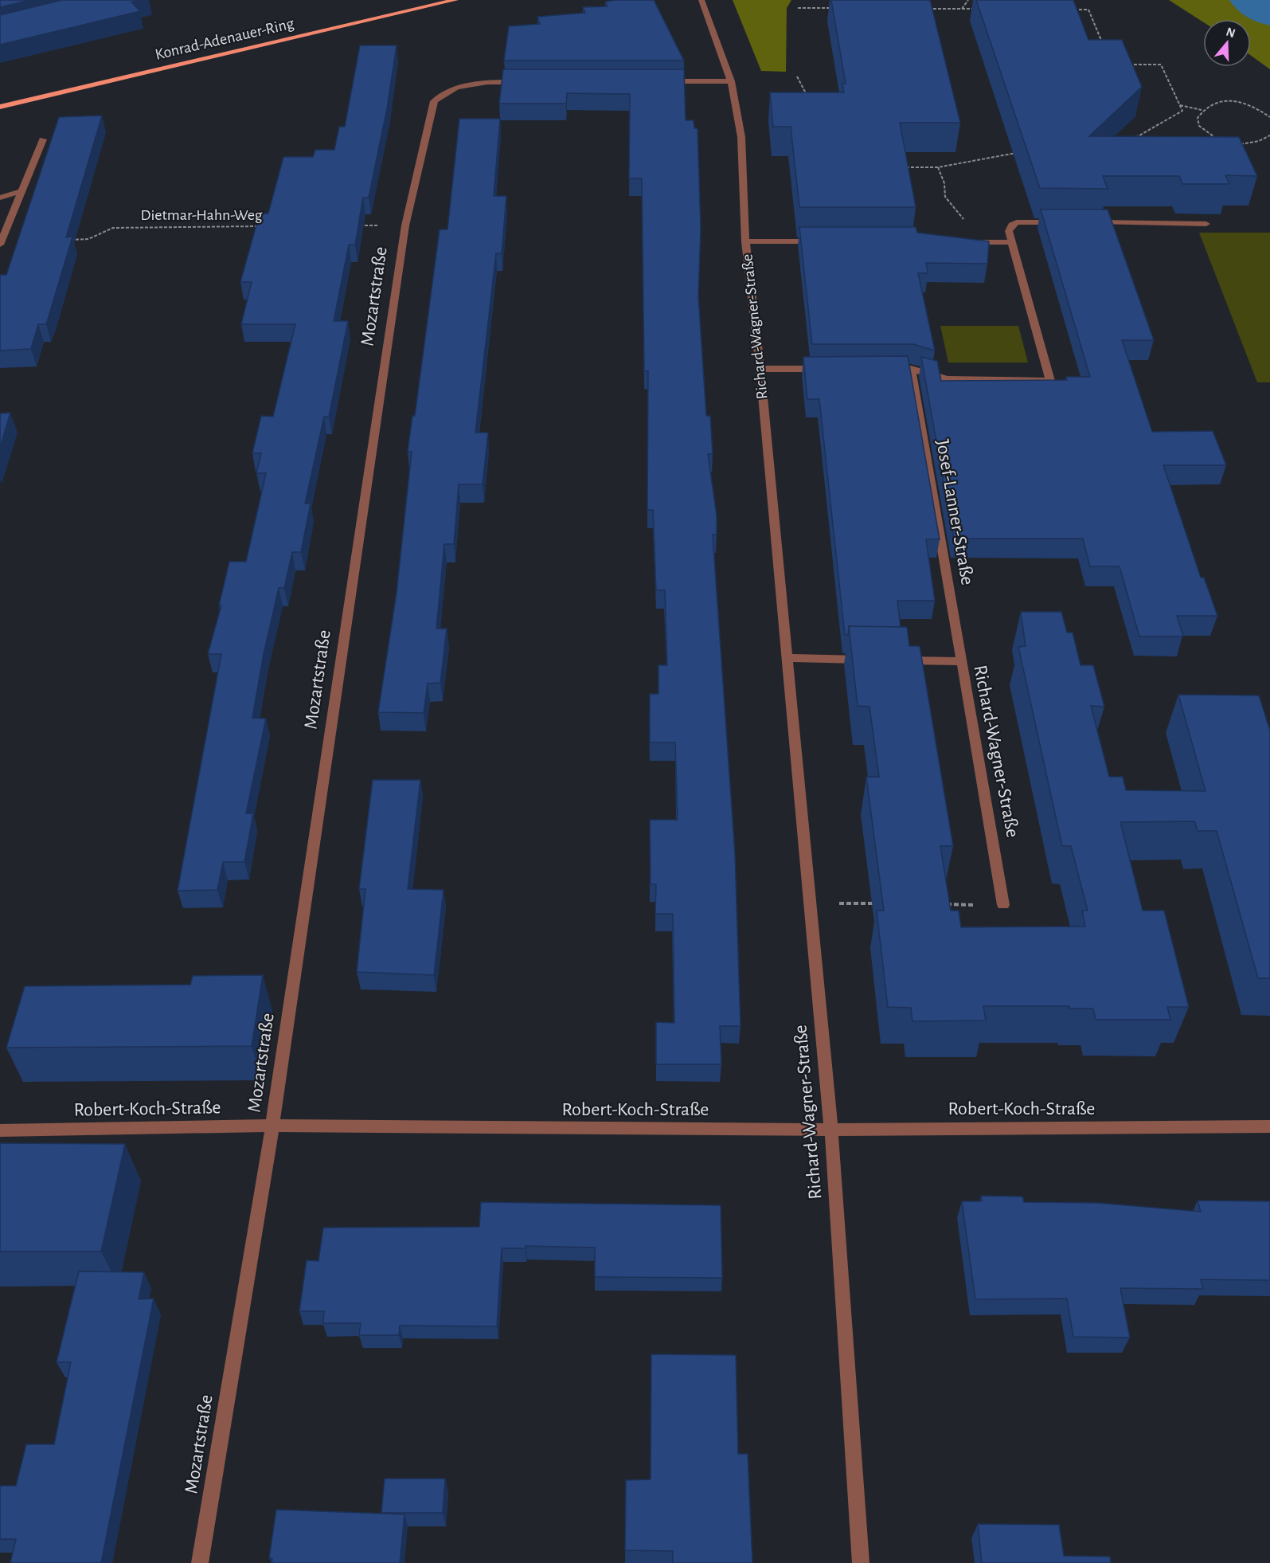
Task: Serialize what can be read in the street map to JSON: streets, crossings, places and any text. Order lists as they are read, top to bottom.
{
  "streets": {
    "main road": ["Konrad-Adenauer-Ring"],
    "street": [
      "Mozartstraße",
      "Richard-Wagner-Straße",
      "Josef-Lanner-Straße",
      "Robert-Koch-Straße"
    ],
    "path": ["Dietmar-Hahn-Weg"]
  },
  "crossings": [
    ["Mozartstraße", "Robert-Koch-Straße"],
    ["Richard-Wagner-Straße", "Josef-Lanner-Straße"],
    ["Richard-Wagner-Straße", "Robert-Koch-Straße"]
  ],
  "north": "top"
}
